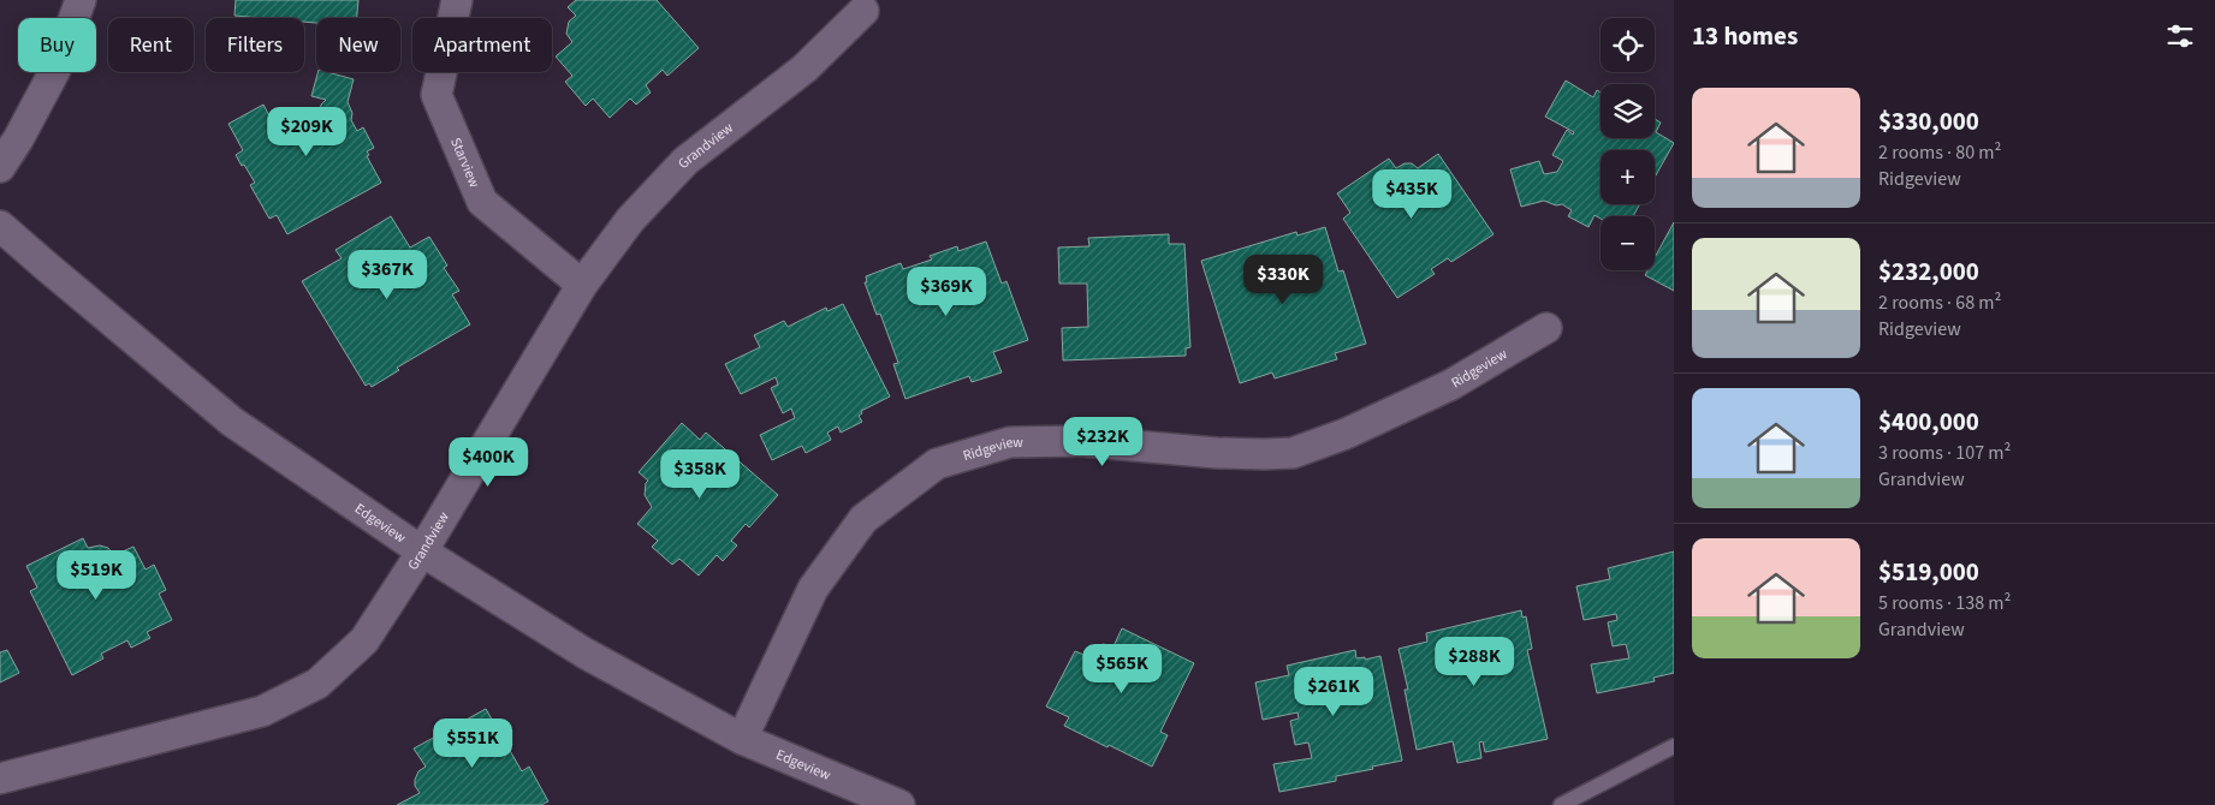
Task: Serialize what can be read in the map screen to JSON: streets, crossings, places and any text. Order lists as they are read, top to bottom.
{
  "streets": {
    "street": [
      "Grandview",
      "Starview",
      "Ridgeview",
      "Edgeview"
    ]
  },
  "crossings": [
    ["Grandview", "Starview"],
    ["Grandview", "Edgeview"],
    ["Ridgeview", "Edgeview"]
  ],
  "page": {
    "heading": "13 homes",
    "map_buttons": ["+", "−"],
    "chip": [
      "Buy",
      "Rent",
      "Filters",
      "New",
      "Apartment"
    ],
    "list": [
      {
        "name": "$330,000",
        "note": "2 rooms · 80 m² · Ridgeview"
      },
      {
        "name": "$232,000",
        "note": "2 rooms · 68 m² · Ridgeview"
      },
      {
        "name": "$400,000",
        "note": "3 rooms · 107 m² · Grandview"
      },
      {
        "name": "$519,000",
        "note": "5 rooms · 138 m² · Grandview"
      }
    ],
    "price": [
      "$209K",
      "$435K",
      "$367K",
      "$330K",
      "$369K",
      "$232K",
      "$400K",
      "$358K",
      "$519K",
      "$288K",
      "$565K",
      "$261K",
      "$551K"
    ]
  }
}
